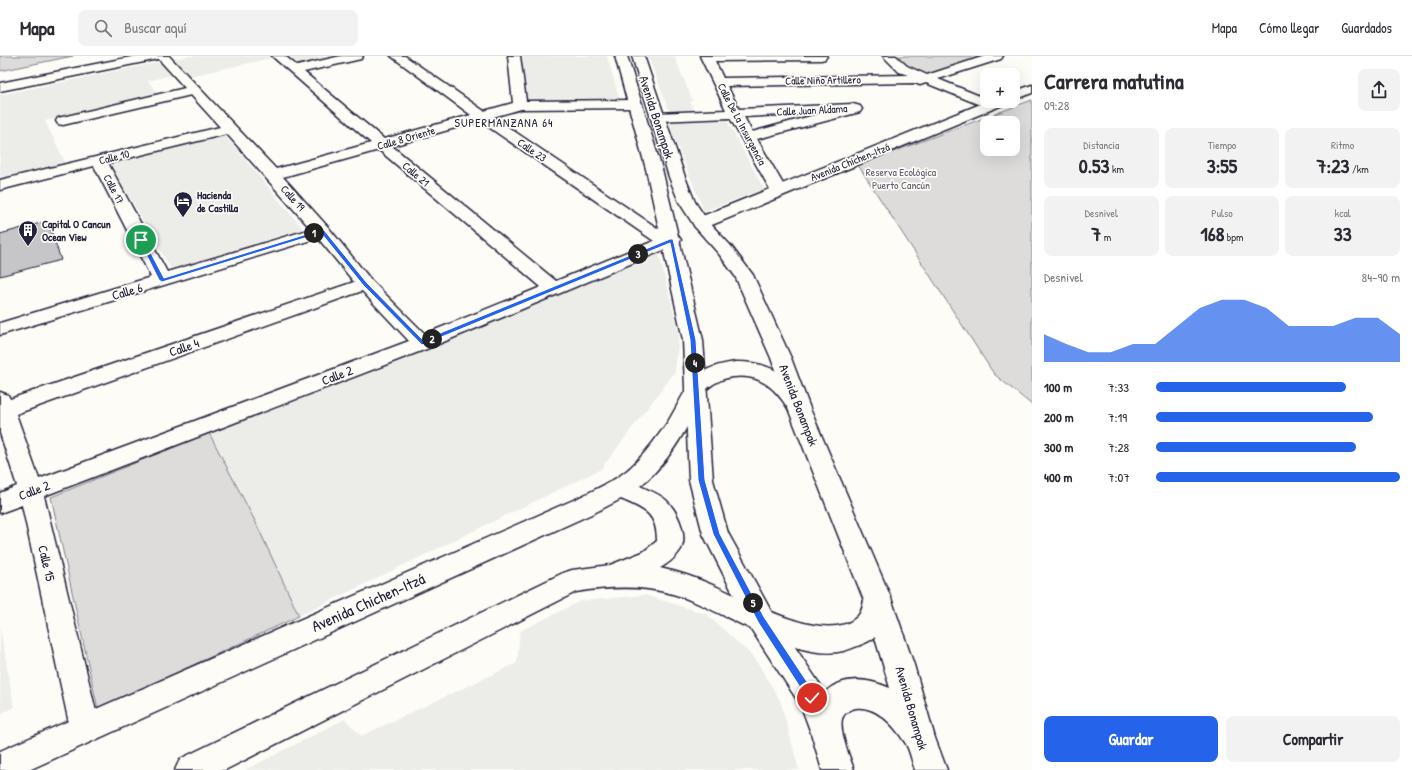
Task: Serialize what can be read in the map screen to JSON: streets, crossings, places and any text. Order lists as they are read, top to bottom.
{
  "streets": {
    "street": [
      "Calle Niño Artillero",
      "Calle Juan Aldama",
      "Avenida Bonampak",
      "Calle De La Insurgencia",
      "Calle 8 Oriente",
      "Calle 23",
      "Calle 10",
      "Avenida Chichen-Itzá",
      "Calle 21",
      "Calle 17",
      "Calle 19",
      "Calle 6",
      "Calle 4",
      "Calle 2",
      "Calle 15"
    ]
  },
  "crossings": [
    ["Calle Niño Artillero", "Calle De La Insurgencia"],
    ["Calle Juan Aldama", "Avenida Bonampak"],
    ["Calle Juan Aldama", "Calle De La Insurgencia"],
    ["Avenida Bonampak", "Calle 8 Oriente"],
    ["Avenida Bonampak", "Calle 23"],
    ["Avenida Bonampak", "Avenida Chichen-Itzá"],
    ["Avenida Bonampak", "Calle 2"],
    ["Calle De La Insurgencia", "Avenida Chichen-Itzá"],
    ["Calle 8 Oriente", "Calle 23"],
    ["Calle 8 Oriente", "Calle 21"],
    ["Calle 8 Oriente", "Calle 19"],
    ["Calle 23", "Calle 2"],
    ["Calle 10", "Calle 17"],
    ["Calle 10", "Calle 19"],
    ["Avenida Chichen-Itzá", "Calle 15"],
    ["Calle 21", "Calle 2"],
    ["Calle 17", "Calle 6"],
    ["Calle 19", "Calle 6"],
    ["Calle 19", "Calle 4"],
    ["Calle 19", "Calle 2"],
    ["Calle 4", "Calle 15"],
    ["Calle 2", "Calle 15"]
  ],
  "districts": ["SUPERMANZANA 64"],
  "parks": ["Reserva Ecológica Puerto Cancún"],
  "places": {
    "hotel": ["Hacienda de Castilla"],
    "building": ["Capital O Cancun Ocean View"]
  },
  "page": {
    "header": "Mapa",
    "search": "Buscar aquí",
    "nav": ["Mapa", "Cómo llegar", "Guardados"],
    "heading": ["Carrera matutina", "09:28"],
    "map_buttons": ["+", "−"],
    "stats": [
      ["Distancia", "0.53 km"],
      ["Tiempo", "3:55"],
      ["Ritmo", "7:23 /km"],
      ["Desnivel", "7 m"],
      ["Pulso", "168 bpm"],
      ["kcal", "33"]
    ],
    "pins": [
      "1",
      "3",
      "2",
      "4",
      "5"
    ],
    "chart": ["Desnivel", "84–90 m"],
    "list": [
      {
        "name": "100 m",
        "note": "7:33"
      },
      {
        "name": "200 m",
        "note": "7:19"
      },
      {
        "name": "300 m",
        "note": "7:28"
      },
      {
        "name": "400 m",
        "note": "7:07"
      }
    ],
    "buttons": ["Guardar", "Compartir"]
  }
}
